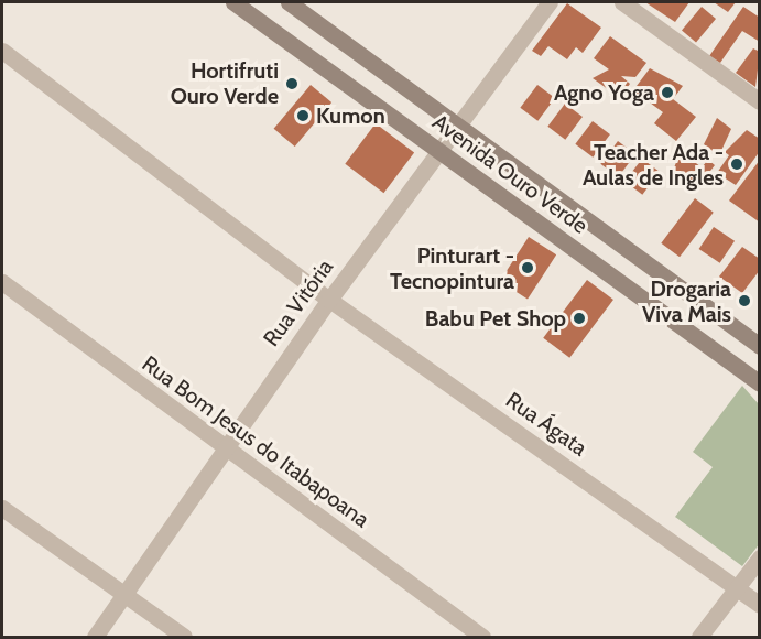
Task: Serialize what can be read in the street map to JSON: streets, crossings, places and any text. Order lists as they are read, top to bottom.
{
  "streets": {
    "street": [
      "Avenida Ouro Verde",
      "Rua Vitória",
      "Rua Ágata",
      "Rua Bom Jesus do Itabapoana"
    ]
  },
  "crossings": [
    ["Avenida Ouro Verde", "Rua Vitória"],
    ["Rua Vitória", "Rua Ágata"],
    ["Rua Vitória", "Rua Bom Jesus do Itabapoana"]
  ],
  "places": [
    "Hortifruti Ouro Verde",
    "Agno Yoga",
    "Kumon",
    "Teacher Ada - Aulas de Ingles",
    "Pinturart - Tecnopintura",
    "Drogaria Viva Mais",
    "Babu Pet Shop"
  ]
}
